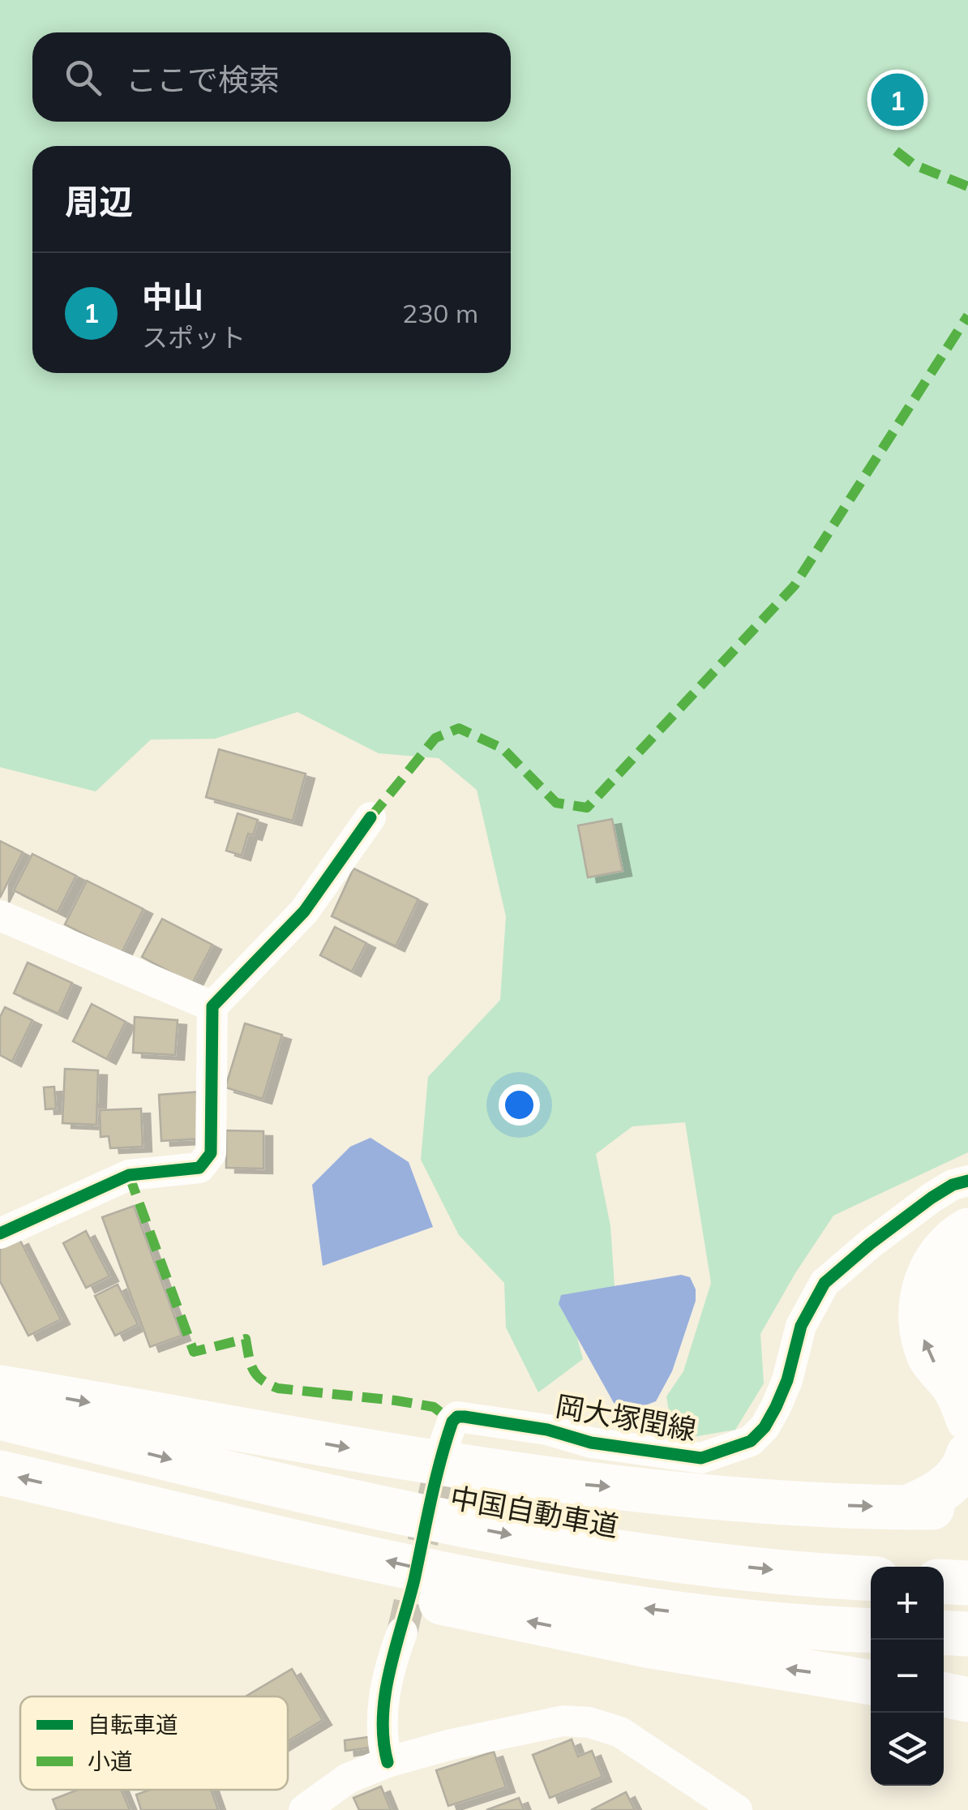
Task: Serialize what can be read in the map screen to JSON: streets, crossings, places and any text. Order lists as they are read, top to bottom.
{
  "streets": {
    "highway": ["中国自動車道"],
    "street": ["岡大塚閏線"]
  },
  "legend": ["自転車道", "小道"],
  "page": {
    "search": "ここで検索",
    "pins": "1",
    "heading": "周辺",
    "list": [
      {
        "mark": "1",
        "name": "中山",
        "note": "スポット",
        "value": "230 m"
      }
    ],
    "map_buttons": ["+", "−"]
  }
}
